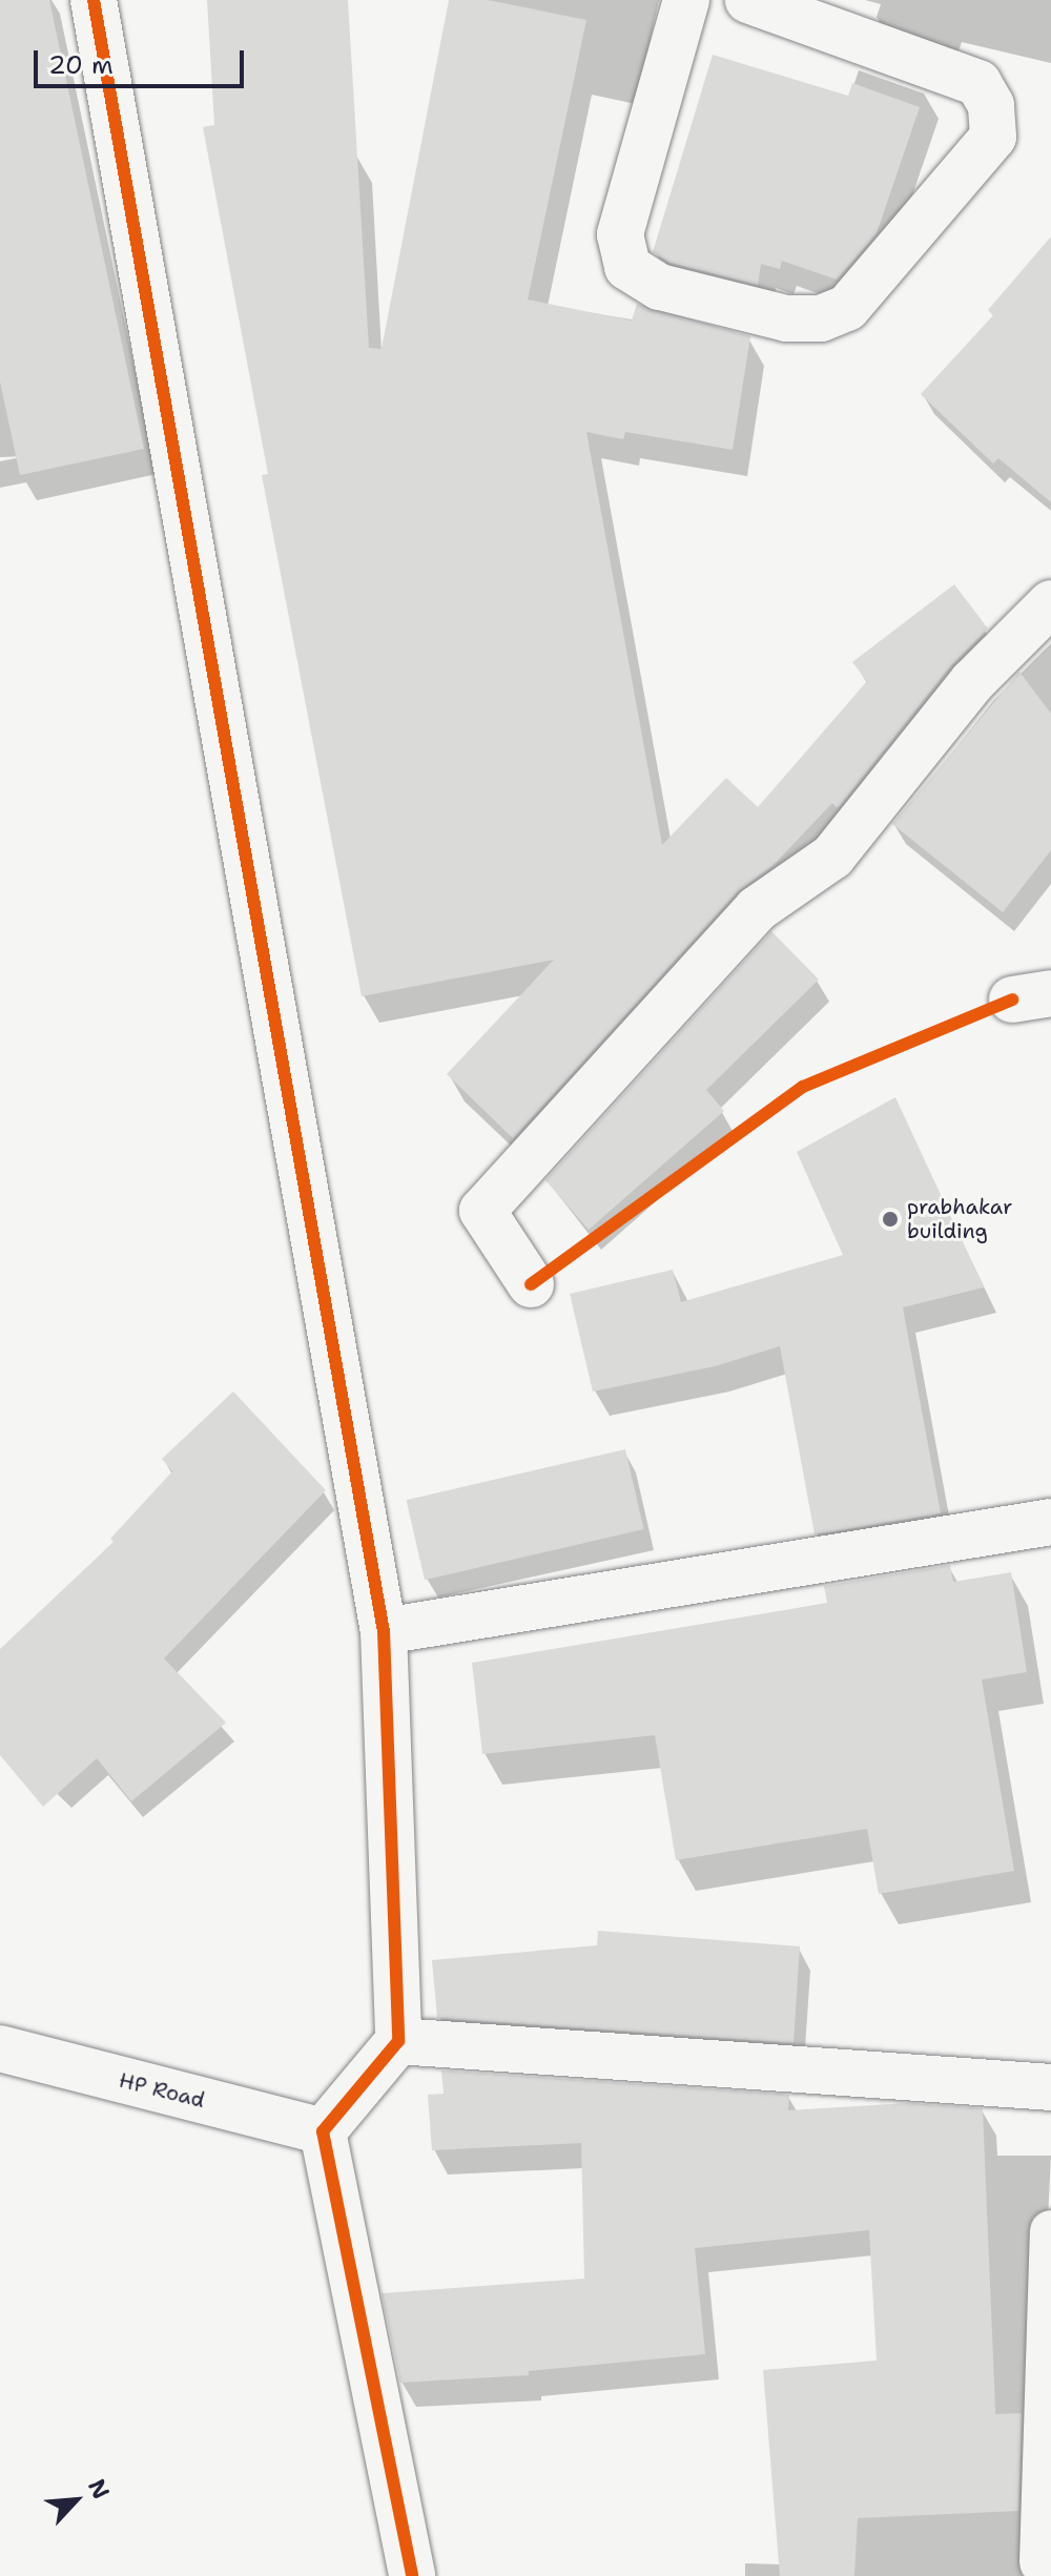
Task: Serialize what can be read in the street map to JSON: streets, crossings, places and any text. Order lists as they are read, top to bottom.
{
  "streets": {
    "street": ["HP Road"]
  },
  "places": ["prabhakar building"],
  "scale_bar": "20 m",
  "north": "top right"
}
